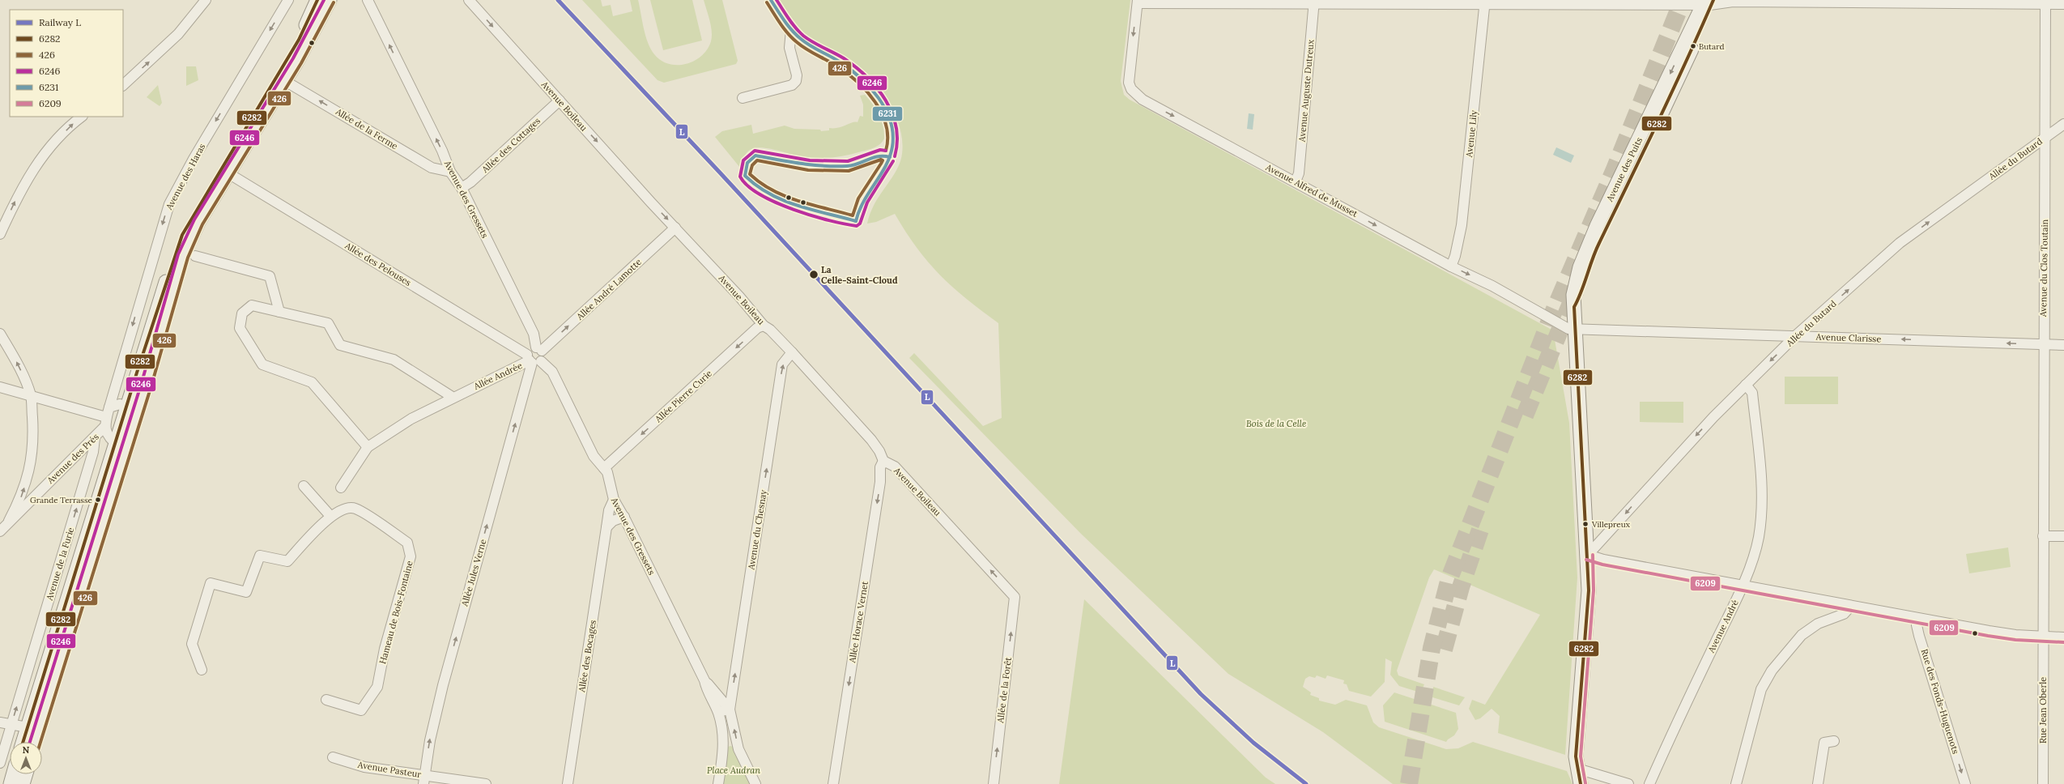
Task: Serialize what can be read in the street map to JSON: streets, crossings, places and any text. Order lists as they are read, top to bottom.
{
  "streets": {
    "main road": ["Avenue des Puits"],
    "street": [
      "Avenue Auguste Dutreux",
      "Avenue Boileau",
      "Allée de la Ferme",
      "Avenue Lily",
      "Allée des Cottages",
      "Allée du Butard",
      "Avenue des Haras",
      "Avenue Alfred de Musset",
      "Avenue des Gressets",
      "Allée des Pelouses",
      "Avenue du Clos Toutain",
      "Allée André Lamotte",
      "Avenue Clarisse",
      "Allée Andrée",
      "Allée Pierre Curie",
      "Avenue des Prés",
      "Avenue du Chesnay",
      "Avenue de la Furie",
      "Allée Jules Verne",
      "Hameau de Bois-Fontaine",
      "Allée Horace Vernet",
      "Avenue André",
      "Allée des Bocages",
      "Allée de la Forêt",
      "Rue des Fonds-Huguenots",
      "Rue Jean Oberle",
      "Avenue Pasteur"
    ]
  },
  "crossings": [
    ["Avenue Auguste Dutreux", "Avenue Alfred de Musset"],
    ["Avenue Boileau", "Allée des Cottages"],
    ["Avenue Boileau", "Allée André Lamotte"],
    ["Avenue Boileau", "Allée Pierre Curie"],
    ["Avenue Boileau", "Avenue du Chesnay"],
    ["Avenue Boileau", "Allée Horace Vernet"],
    ["Avenue Boileau", "Allée de la Forêt"],
    ["Allée de la Ferme", "Avenue des Gressets"],
    ["Avenue Lily", "Avenue Alfred de Musset"],
    ["Allée des Cottages", "Avenue des Gressets"],
    ["Allée du Butard", "Avenue des Puits"],
    ["Allée du Butard", "Avenue du Clos Toutain"],
    ["Allée du Butard", "Avenue Clarisse"],
    ["Allée du Butard", "Avenue André"],
    ["Avenue des Puits", "Avenue Alfred de Musset"],
    ["Avenue des Puits", "Avenue Clarisse"],
    ["Avenue des Haras", "Avenue des Prés"],
    ["Avenue Alfred de Musset", "Avenue Clarisse"],
    ["Avenue des Gressets", "Allée des Pelouses"],
    ["Avenue des Gressets", "Allée André Lamotte"],
    ["Avenue des Gressets", "Allée Andrée"],
    ["Avenue des Gressets", "Allée Pierre Curie"],
    ["Avenue des Gressets", "Avenue du Chesnay"],
    ["Avenue des Gressets", "Allée Jules Verne"],
    ["Avenue des Gressets", "Allée des Bocages"],
    ["Allée des Pelouses", "Allée André Lamotte"],
    ["Allée des Pelouses", "Allée Andrée"],
    ["Allée des Pelouses", "Allée Jules Verne"],
    ["Avenue du Clos Toutain", "Avenue Clarisse"],
    ["Avenue du Clos Toutain", "Rue Jean Oberle"],
    ["Allée André Lamotte", "Allée Andrée"],
    ["Allée André Lamotte", "Allée Jules Verne"],
    ["Allée Andrée", "Allée Jules Verne"],
    ["Avenue des Prés", "Avenue de la Furie"],
    ["Allée Jules Verne", "Avenue Pasteur"]
  ],
  "one_way": [
    "Allée de la Ferme",
    "Avenue des Haras",
    "Avenue Alfred de Musset",
    "Allée André Lamotte",
    "Avenue Clarisse",
    "Allée Pierre Curie",
    "Avenue du Chesnay",
    "Allée Jules Verne",
    "Allée Horace Vernet",
    "Allée de la Forêt",
    "Rue des Fonds-Huguenots"
  ],
  "parks": ["Bois de la Celle", "Place Audran"],
  "places": [
    "Butard",
    "La Celle-Saint-Cloud",
    "Grande Terrasse",
    "Villepreux"
  ],
  "lines": [
    "rail line L",
    "transit line 6282",
    "transit line 6246",
    "transit line 6231",
    "transit line 426",
    "transit line 6209"
  ],
  "legend": [
    "Railway L",
    "6282",
    "426",
    "6246",
    "6231",
    "6209"
  ],
  "north": "top"
}
